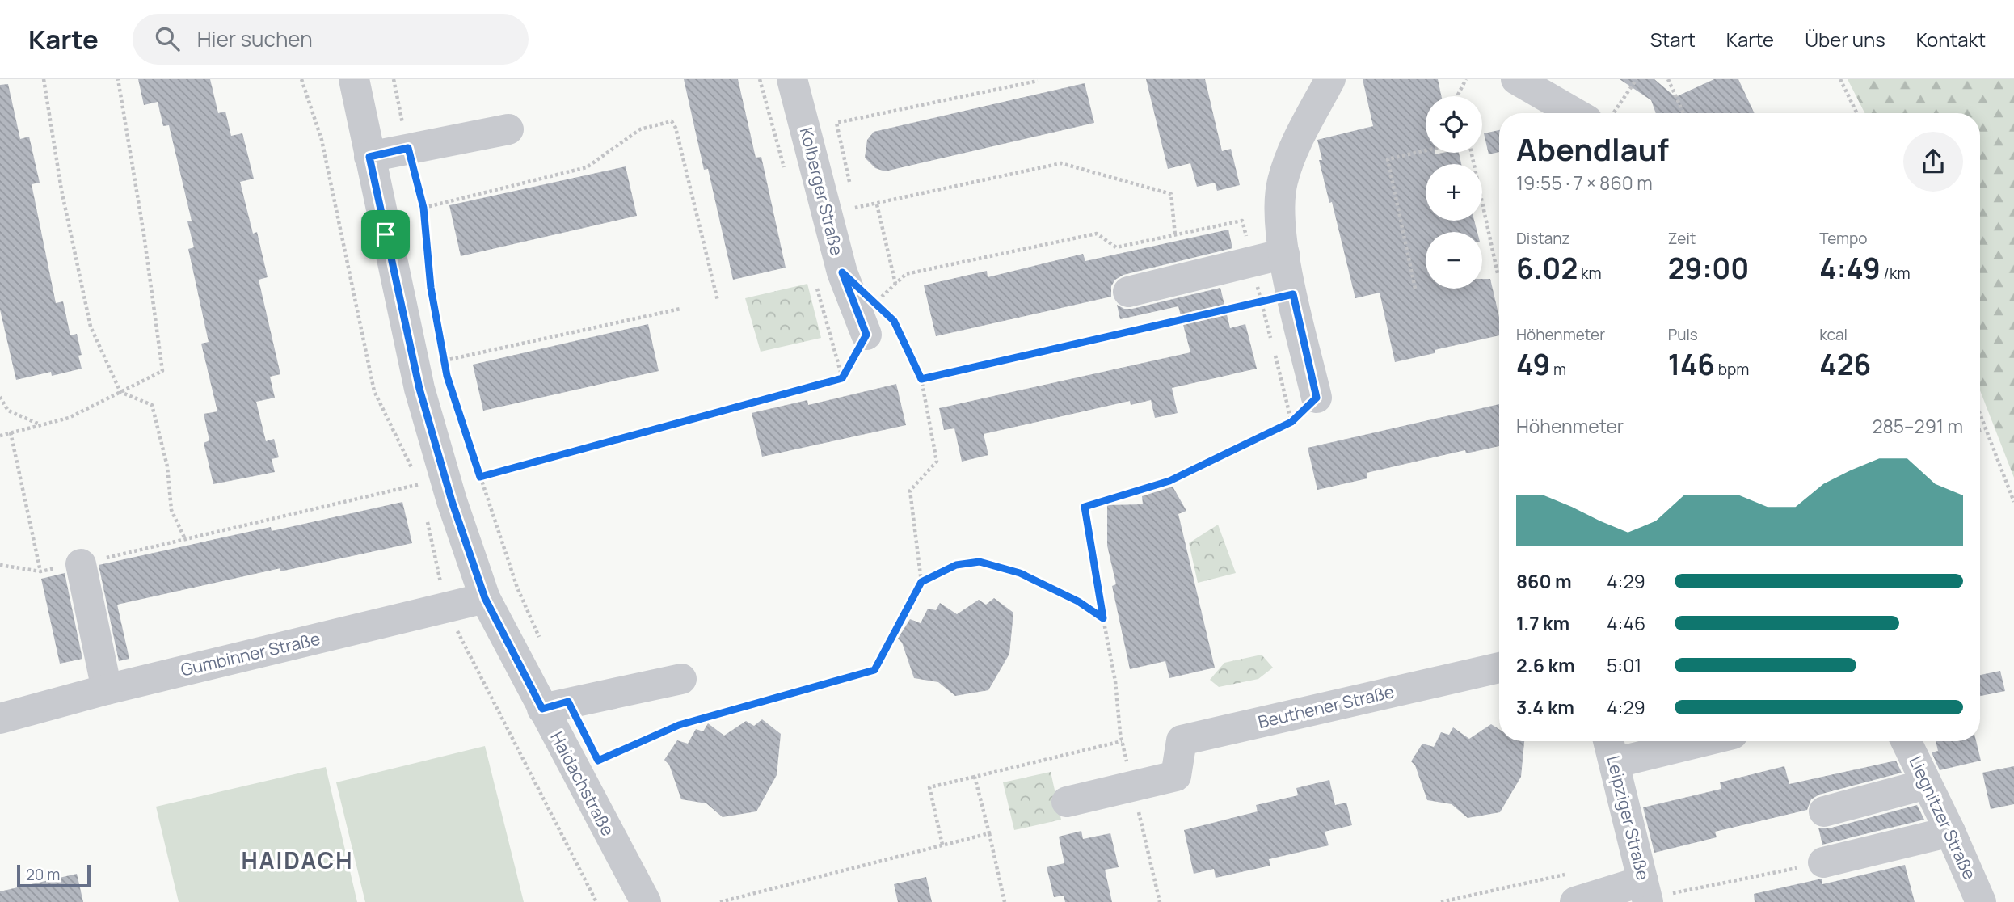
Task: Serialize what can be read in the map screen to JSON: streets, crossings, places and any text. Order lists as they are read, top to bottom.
{
  "streets": {
    "street": [
      "Kolberger Straße",
      "Gumbinner Straße",
      "Beuthener Straße",
      "Haidachstraße",
      "Leipziger Straße",
      "Liegnitzer Straße"
    ]
  },
  "crossings": [
    ["Gumbinner Straße", "Haidachstraße"]
  ],
  "districts": ["HAIDACH"],
  "scale_bar": "20 m",
  "page": {
    "header": "Karte",
    "search": "Hier suchen",
    "nav": [
      "Start",
      "Karte",
      "Über uns",
      "Kontakt"
    ],
    "map_buttons": ["+", "−"],
    "heading": ["Abendlauf", "19:55 · 7 × 860 m"],
    "stats": [
      ["Distanz", "6.02 km"],
      ["Zeit", "29:00"],
      ["Tempo", "4:49 /km"],
      ["Höhenmeter", "49 m"],
      ["Puls", "146 bpm"],
      ["kcal", "426"]
    ],
    "chart": ["Höhenmeter", "285–291 m"],
    "list": [
      {
        "name": "860 m",
        "note": "4:29"
      },
      {
        "name": "1.7 km",
        "note": "4:46"
      },
      {
        "name": "2.6 km",
        "note": "5:01"
      },
      {
        "name": "3.4 km",
        "note": "4:29"
      }
    ],
    "scale": "20 m"
  }
}
